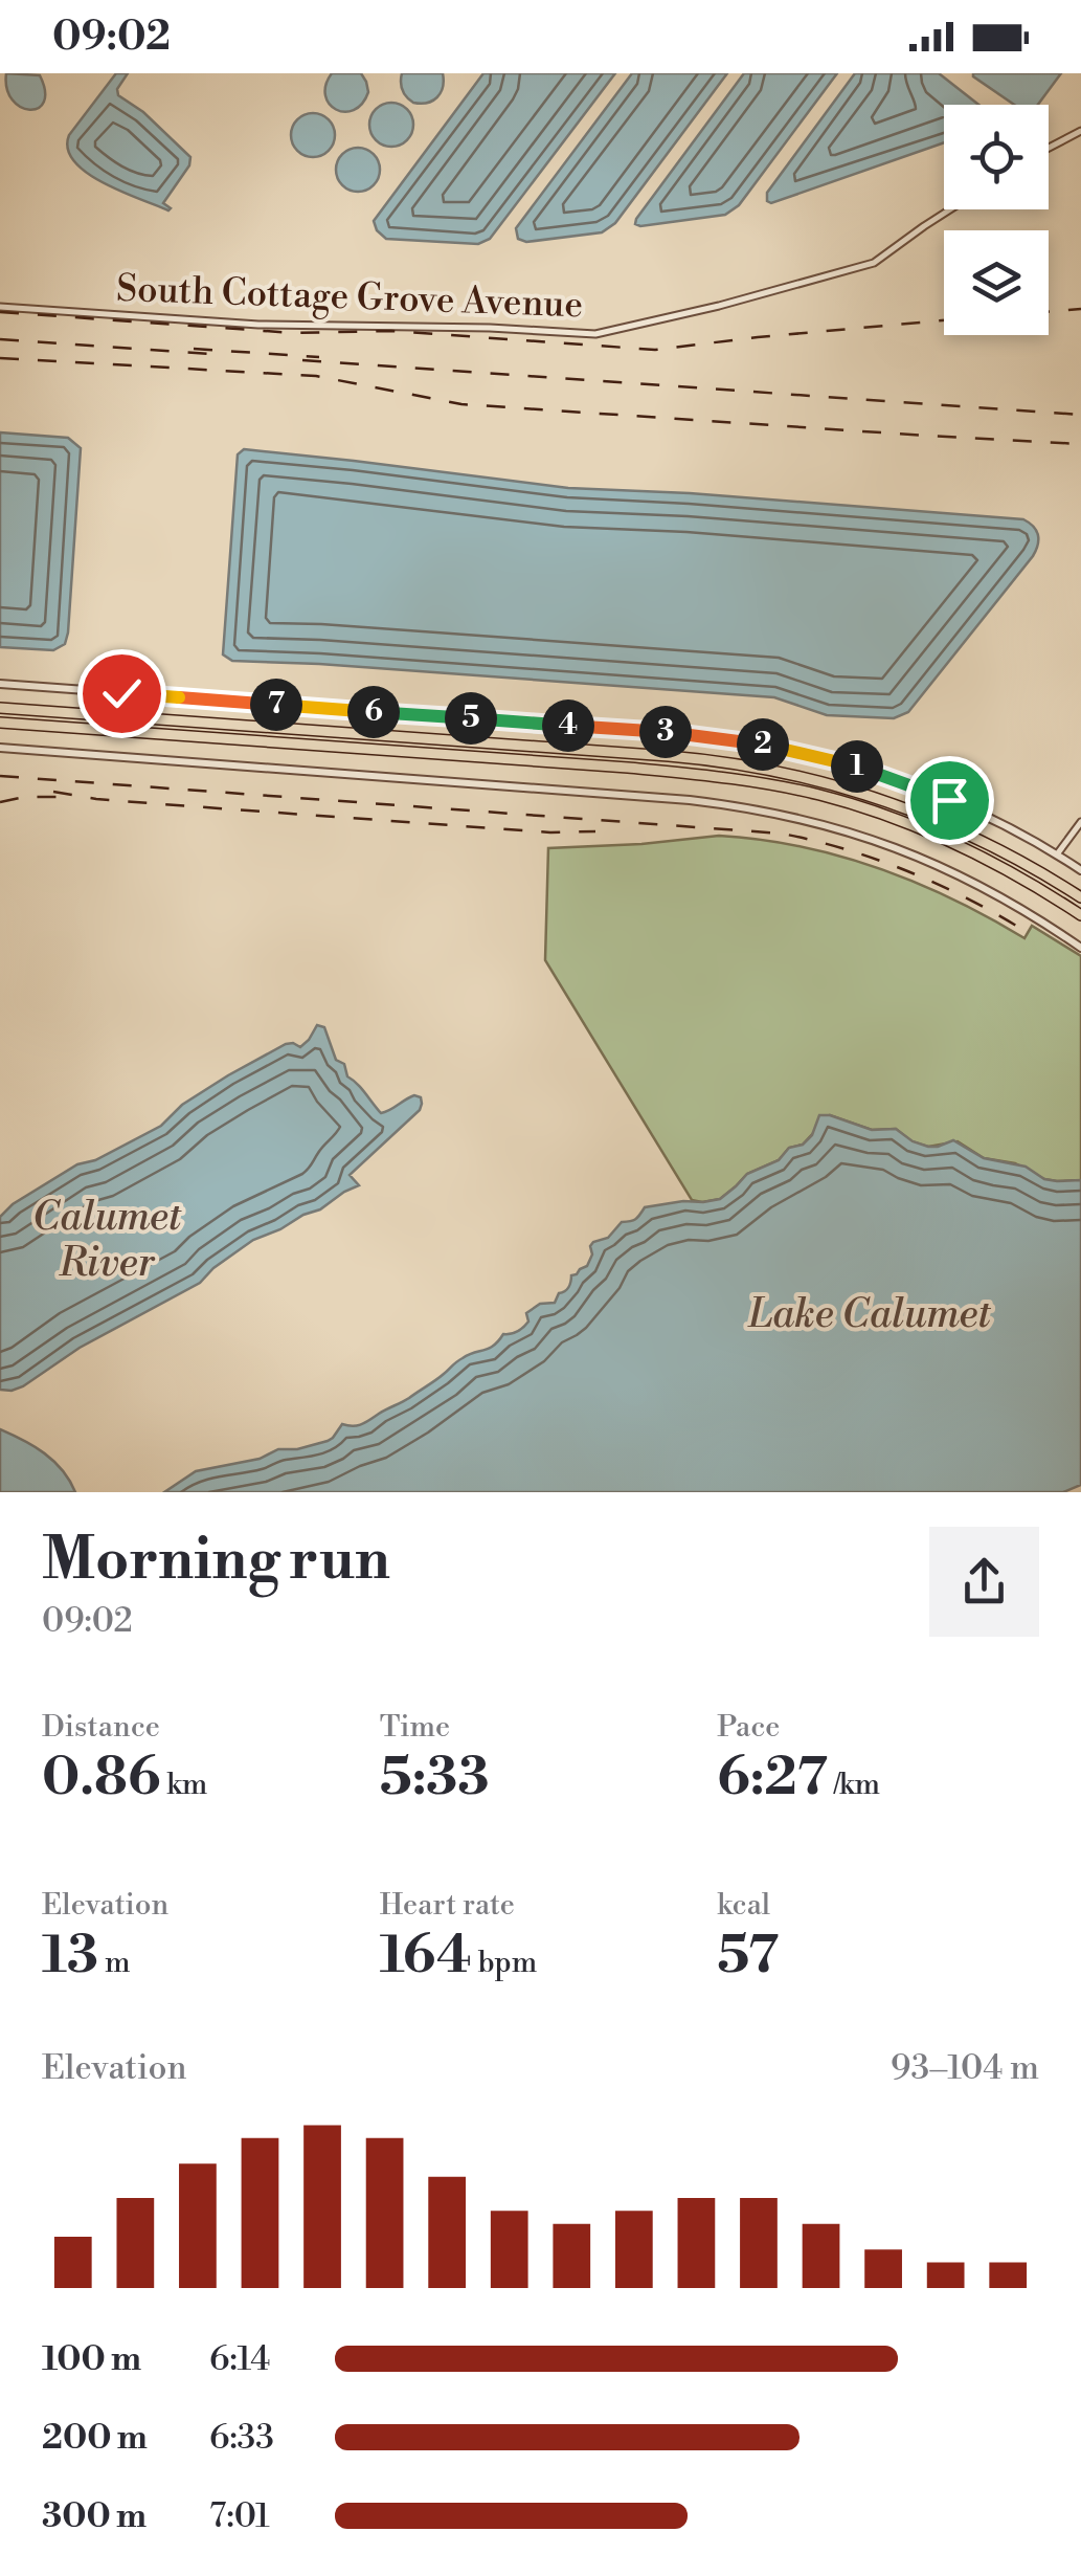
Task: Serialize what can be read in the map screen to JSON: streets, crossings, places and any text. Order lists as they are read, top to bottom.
{
  "streets": {
    "street": ["South Cottage Grove Avenue"]
  },
  "water": ["Calumet River", "Lake Calumet"],
  "page": {
    "status": "09:02",
    "pins": [
      "7",
      "6",
      "5",
      "4",
      "3",
      "2",
      "1"
    ],
    "heading": ["Morning run", "09:02"],
    "stats": [
      ["Distance", "0.86 km"],
      ["Time", "5:33"],
      ["Pace", "6:27 /km"],
      ["Elevation", "13 m"],
      ["Heart rate", "164 bpm"],
      ["kcal", "57"]
    ],
    "chart": ["Elevation", "93–104 m"],
    "list": [
      {
        "name": "100 m",
        "note": "6:14"
      },
      {
        "name": "200 m",
        "note": "6:33"
      },
      {
        "name": "300 m",
        "note": "7:01"
      }
    ]
  }
}
